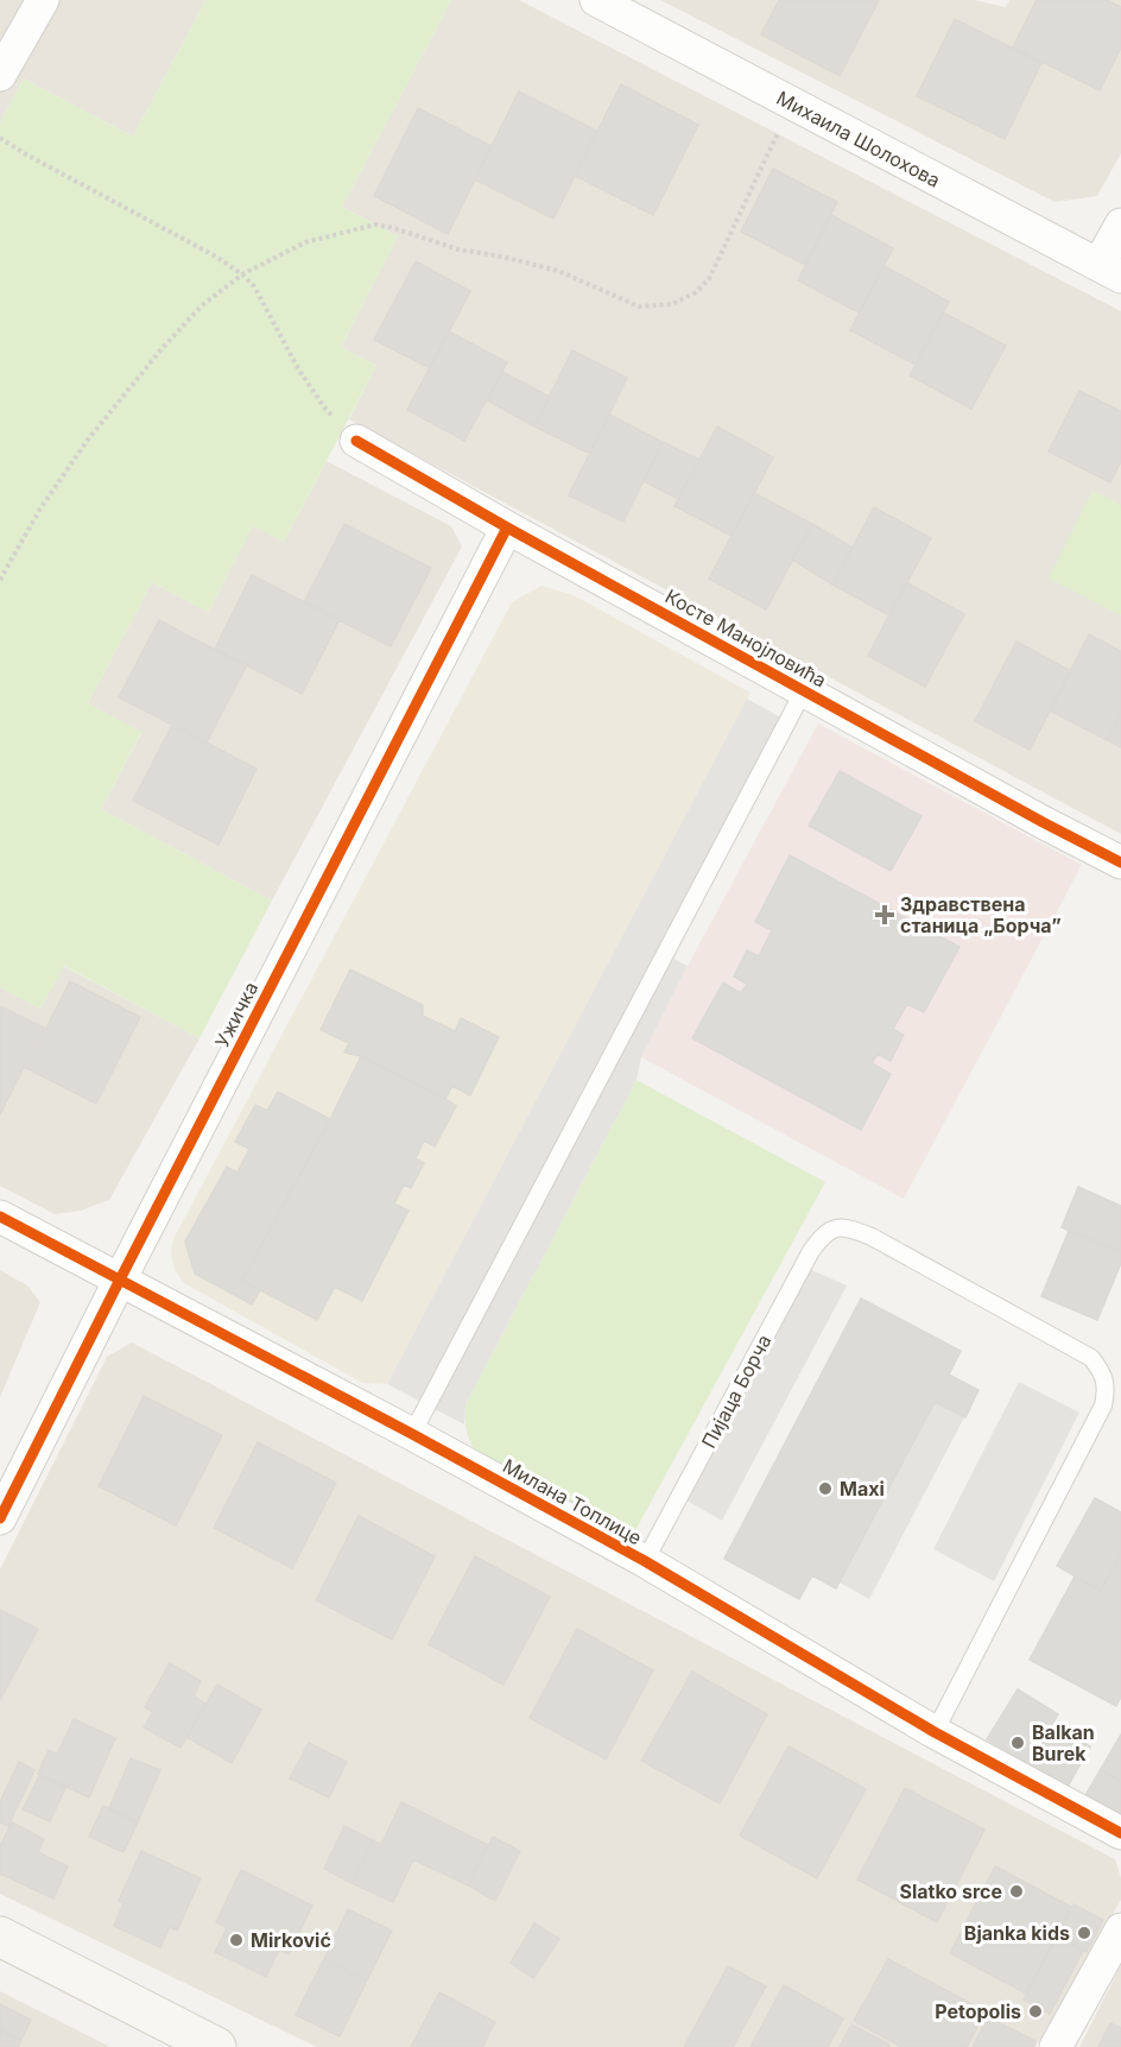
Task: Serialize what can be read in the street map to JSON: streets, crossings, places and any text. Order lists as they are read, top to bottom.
{
  "streets": {
    "street": [
      "Михаила Шолохова",
      "Косте Манојловића",
      "Ужичка",
      "Милана Топлице"
    ],
    "lane": ["Пијаца Борча"]
  },
  "crossings": [
    ["Косте Манојловића", "Ужичка"],
    ["Ужичка", "Милана Топлице"],
    ["Пијаца Борча", "Милана Топлице"]
  ],
  "places": {
    "health": ["Здравствена станица „Борча”"],
    "other": [
      "Maxi",
      "Balkan Burek",
      "Slatko srce",
      "Bjanka kids",
      "Mirković",
      "Petopolis"
    ]
  }
}
